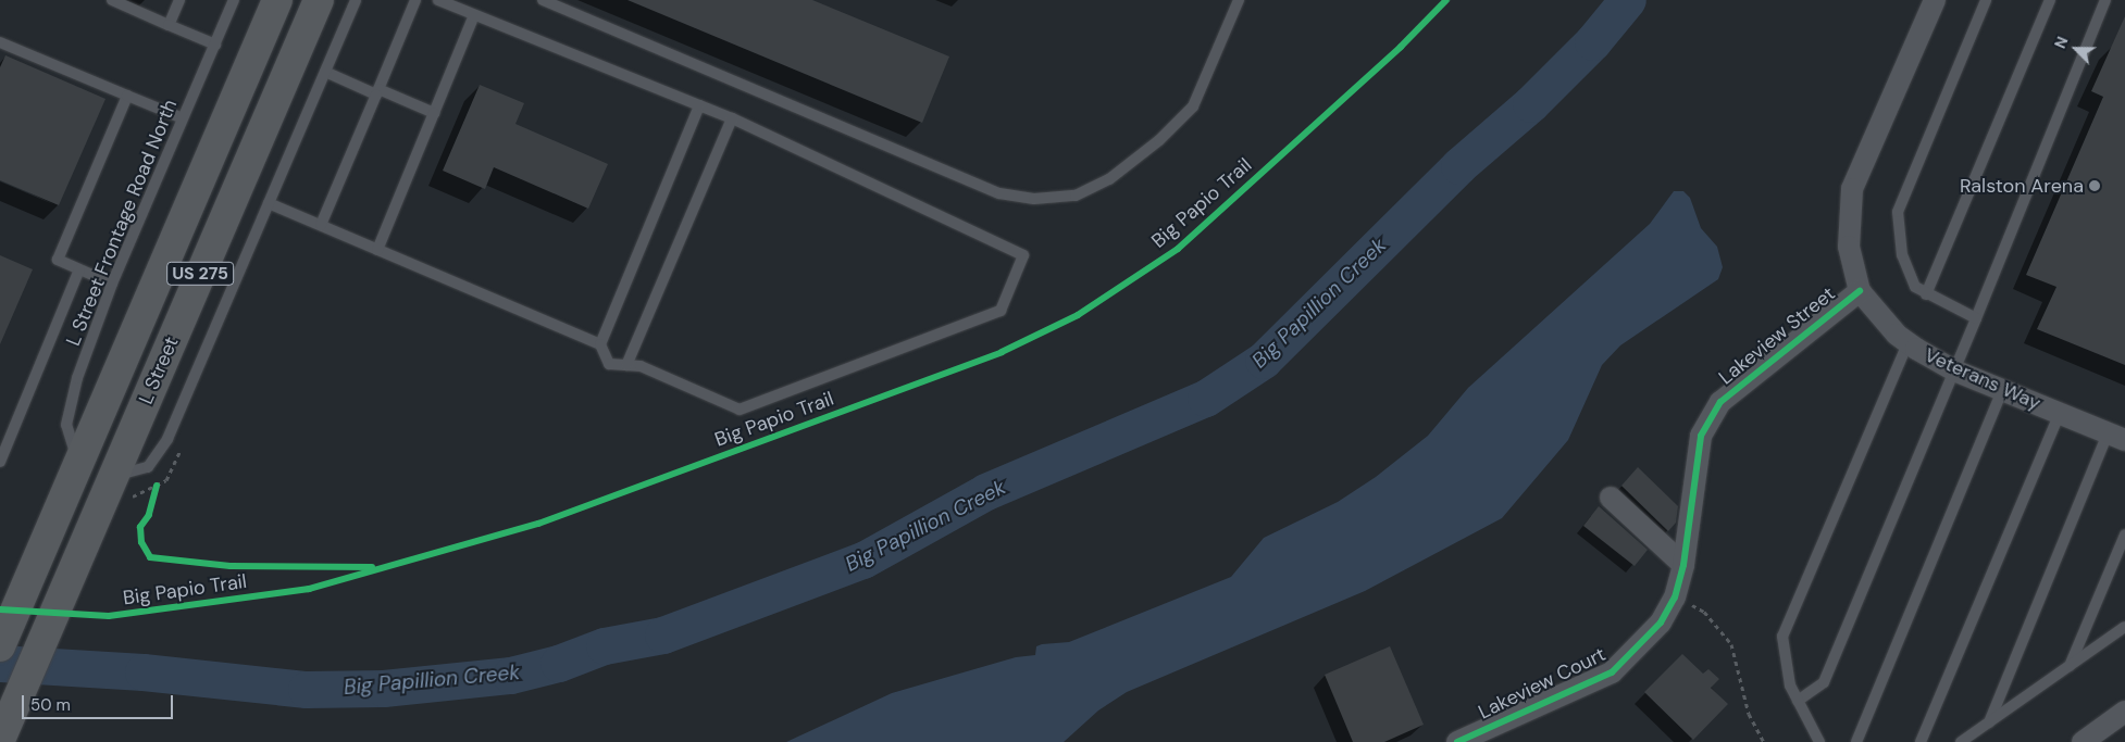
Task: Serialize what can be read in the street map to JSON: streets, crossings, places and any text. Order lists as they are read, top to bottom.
{
  "streets": {
    "main road": ["US 275", "L Street"],
    "street": ["Lakeview Street", "Veterans Way", "Lakeview Court"],
    "lane": ["L Street Frontage Road North"],
    "cycle path": ["Big Papio Trail"]
  },
  "crossings": [
    ["L Street Frontage Road North", "L Street"],
    ["Lakeview Street", "Veterans Way"],
    ["Lakeview Street", "Lakeview Court"]
  ],
  "water": ["Big Papillion Creek"],
  "places": ["Ralston Arena"],
  "scale_bar": "50 m",
  "north": "top left"
}
